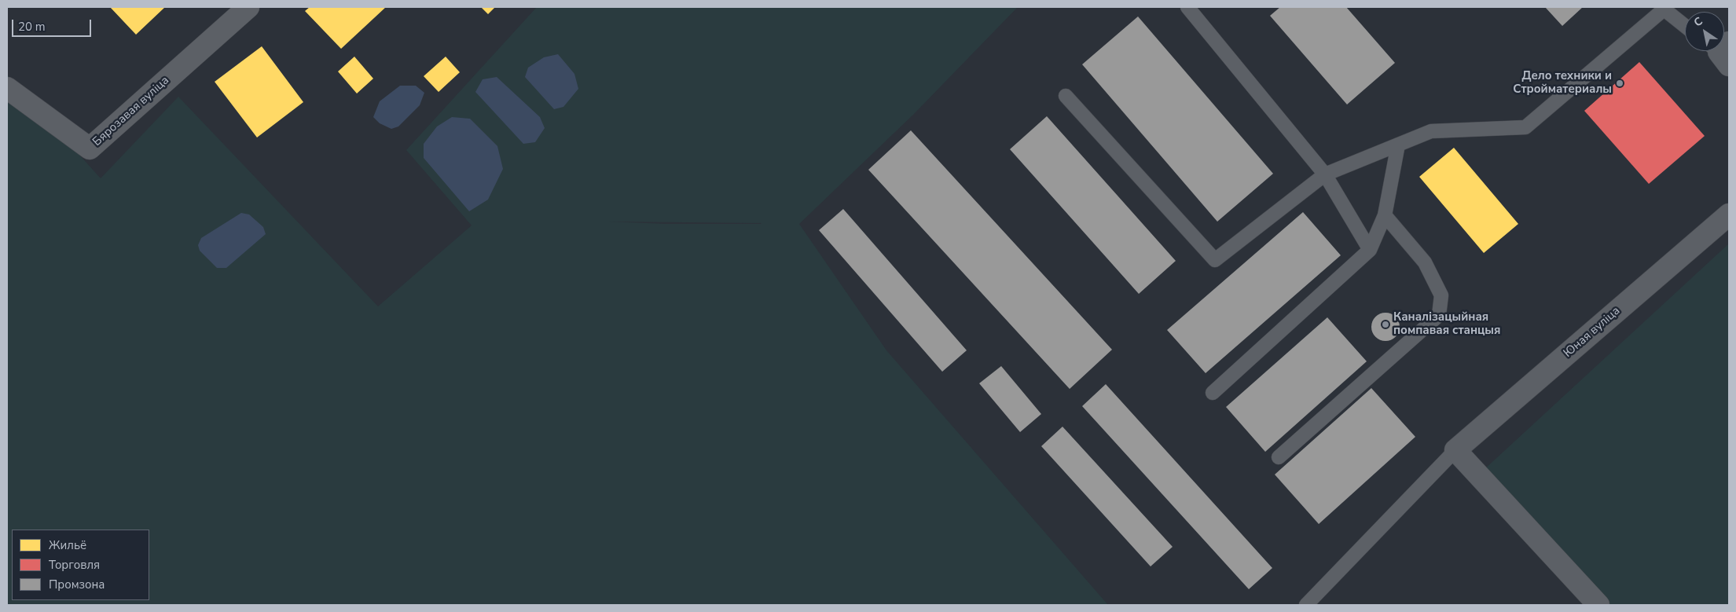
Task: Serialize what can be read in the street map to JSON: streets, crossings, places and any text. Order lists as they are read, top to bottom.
{
  "streets": {
    "street": ["Бярозавая вуліца", "Юная вуліца"]
  },
  "places": ["Дело техники и Стройматериалы", "Каналізацыйная помпавая станцыя"],
  "legend": ["Жильё", "Торговля", "Промзона"],
  "scale_bar": "20 m",
  "north": "top left"
}
